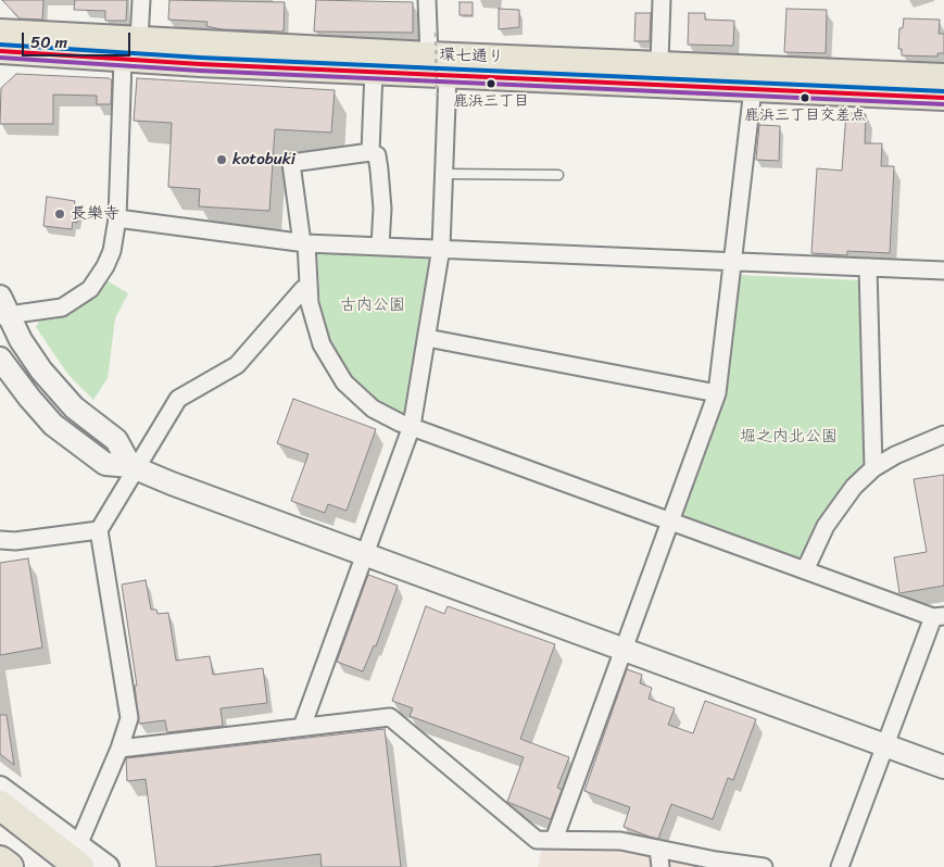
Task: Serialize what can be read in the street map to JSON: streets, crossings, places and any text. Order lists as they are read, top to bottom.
{
  "streets": {
    "main road": ["環七通り"]
  },
  "parks": ["古内公園", "堀之内北公園"],
  "places": [
    "鹿浜三丁目",
    "鹿浜三丁目交差点",
    "kotobuki",
    "長樂寺"
  ],
  "scale_bar": "50 m"
}
